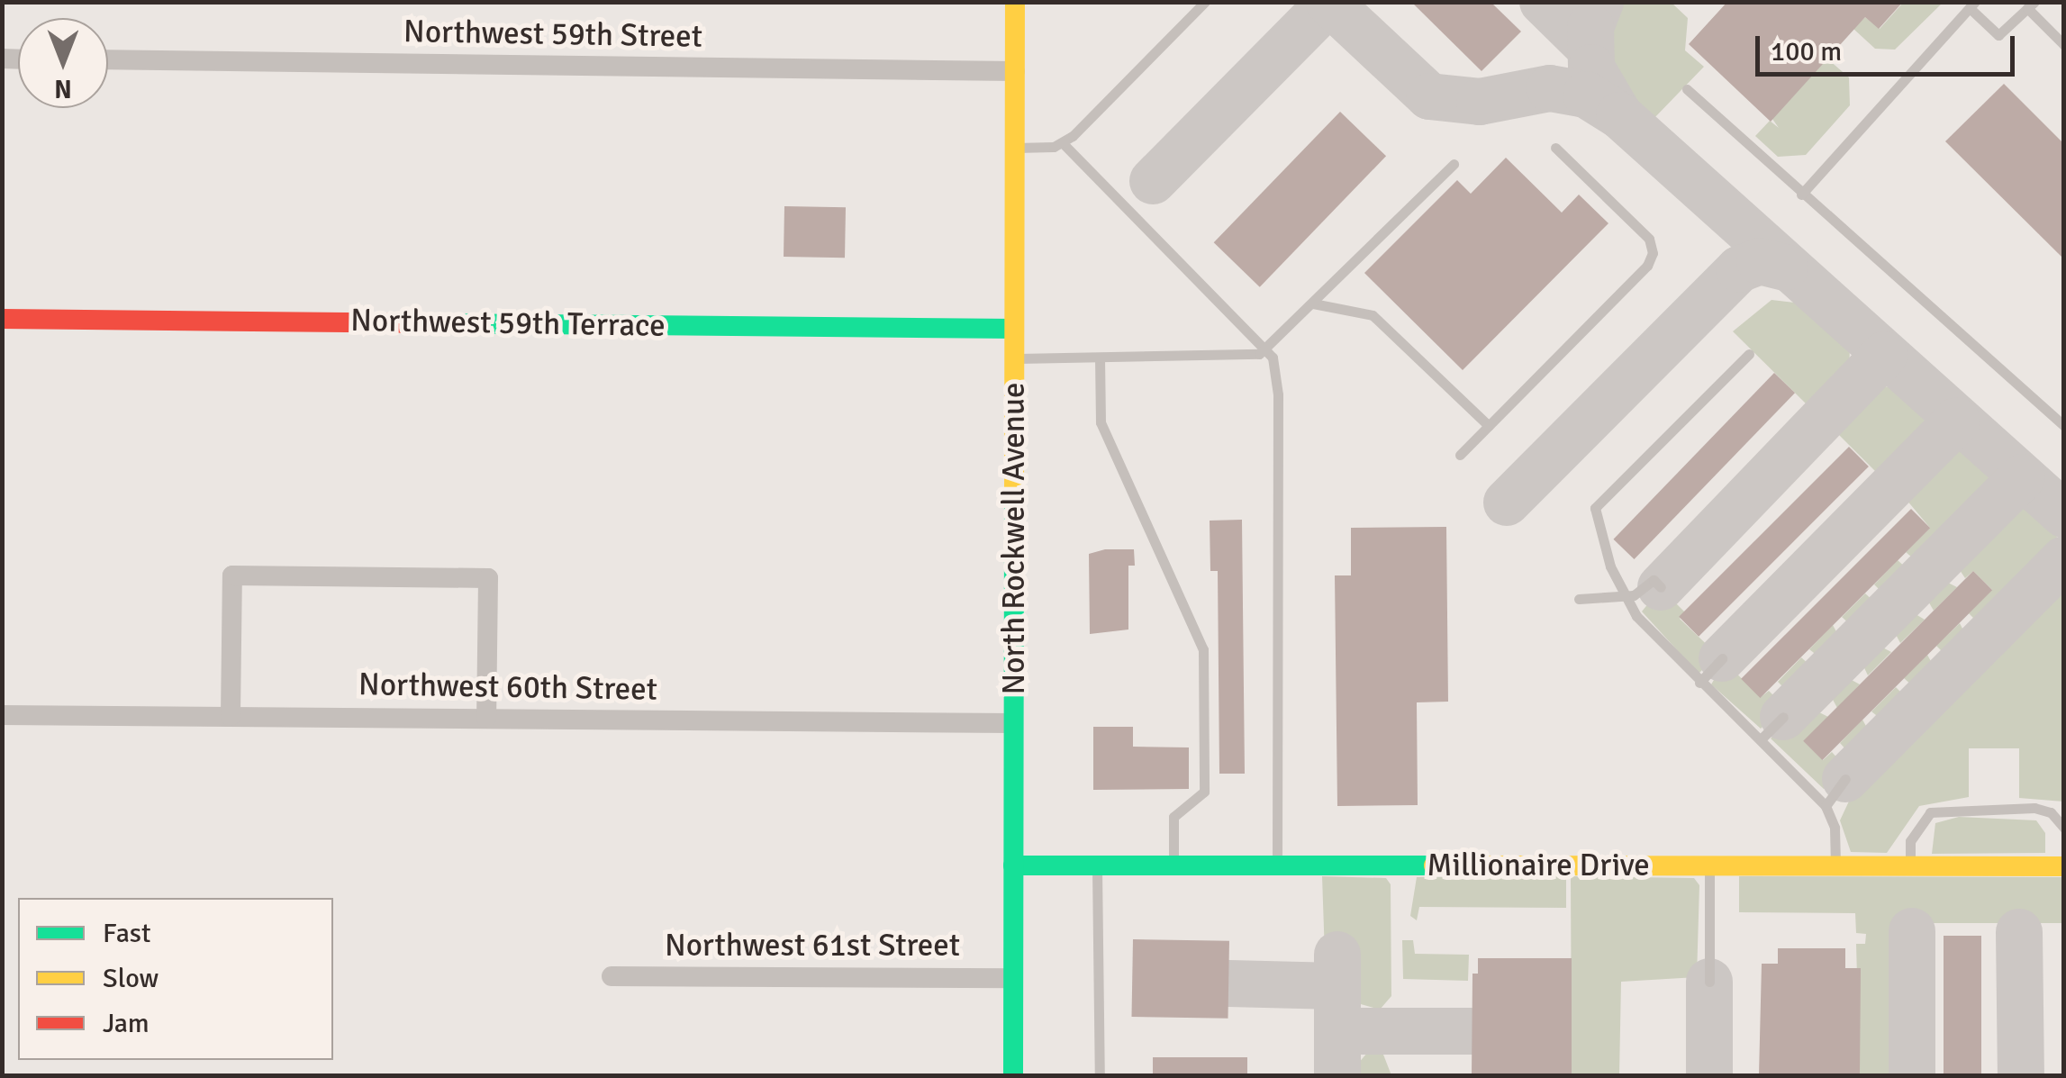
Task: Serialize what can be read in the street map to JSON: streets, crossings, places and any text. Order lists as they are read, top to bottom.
{
  "streets": {
    "street": [
      "Northwest 59th Street",
      "Northwest 59th Terrace",
      "North Rockwell Avenue",
      "Northwest 60th Street",
      "Millionaire Drive",
      "Northwest 61st Street"
    ]
  },
  "crossings": [
    ["Northwest 59th Street", "North Rockwell Avenue"],
    ["Northwest 59th Terrace", "North Rockwell Avenue"],
    ["North Rockwell Avenue", "Northwest 60th Street"],
    ["North Rockwell Avenue", "Millionaire Drive"],
    ["North Rockwell Avenue", "Northwest 61st Street"]
  ],
  "legend": ["Fast", "Slow", "Jam"],
  "scale_bar": "100 m",
  "north": "bottom"
}
